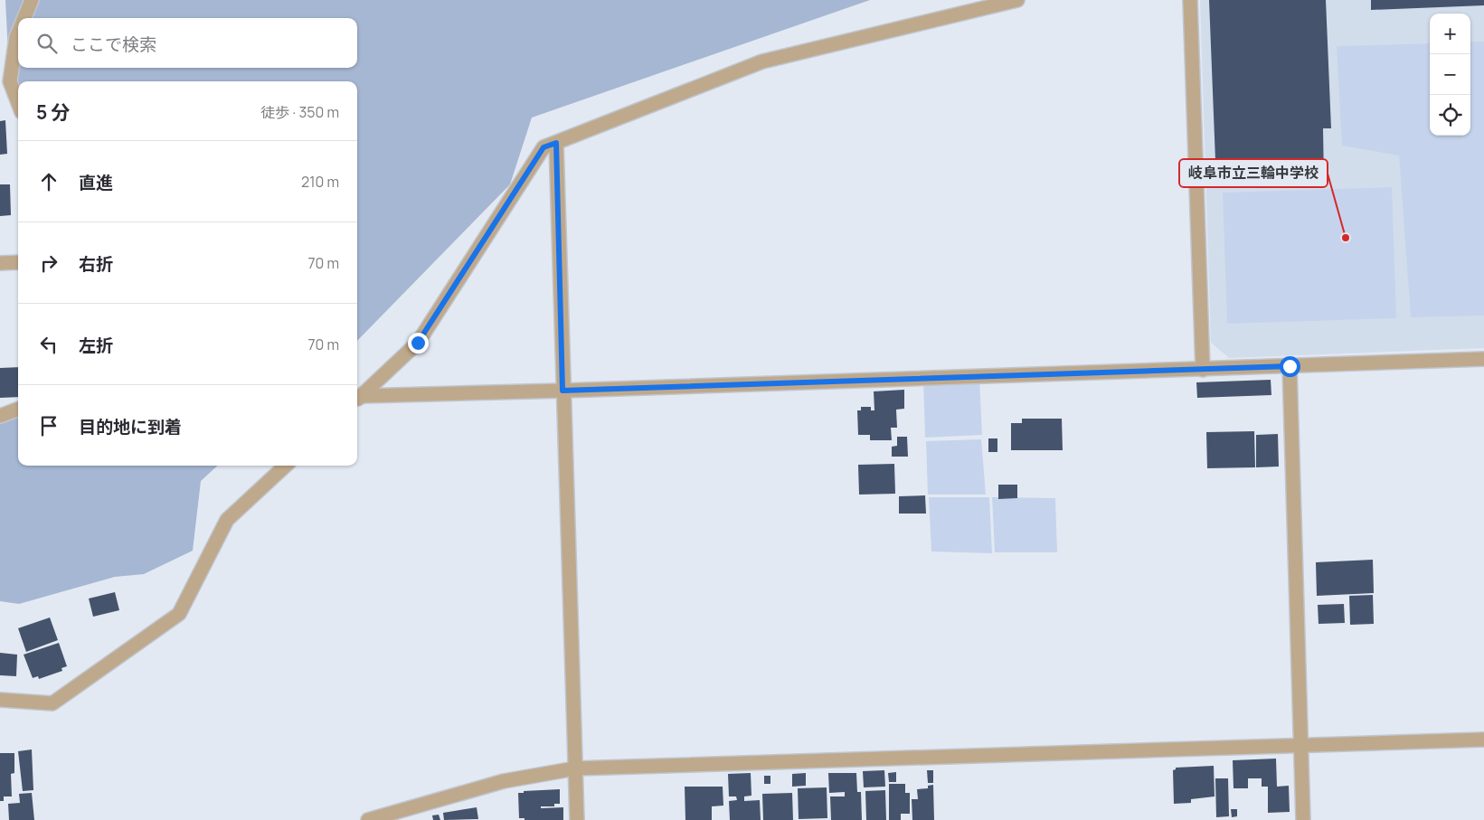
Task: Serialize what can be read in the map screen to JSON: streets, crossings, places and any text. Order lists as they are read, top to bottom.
{
  "places": ["岐阜市立三輪中学校"],
  "page": {
    "map_buttons": ["+", "−"],
    "search": "ここで検索",
    "heading": ["5 分", "徒歩 · 350 m"],
    "list": [
      ["直進", "210 m"],
      ["右折", "70 m"],
      ["左折", "70 m"],
      "目的地に到着"
    ]
  }
}
